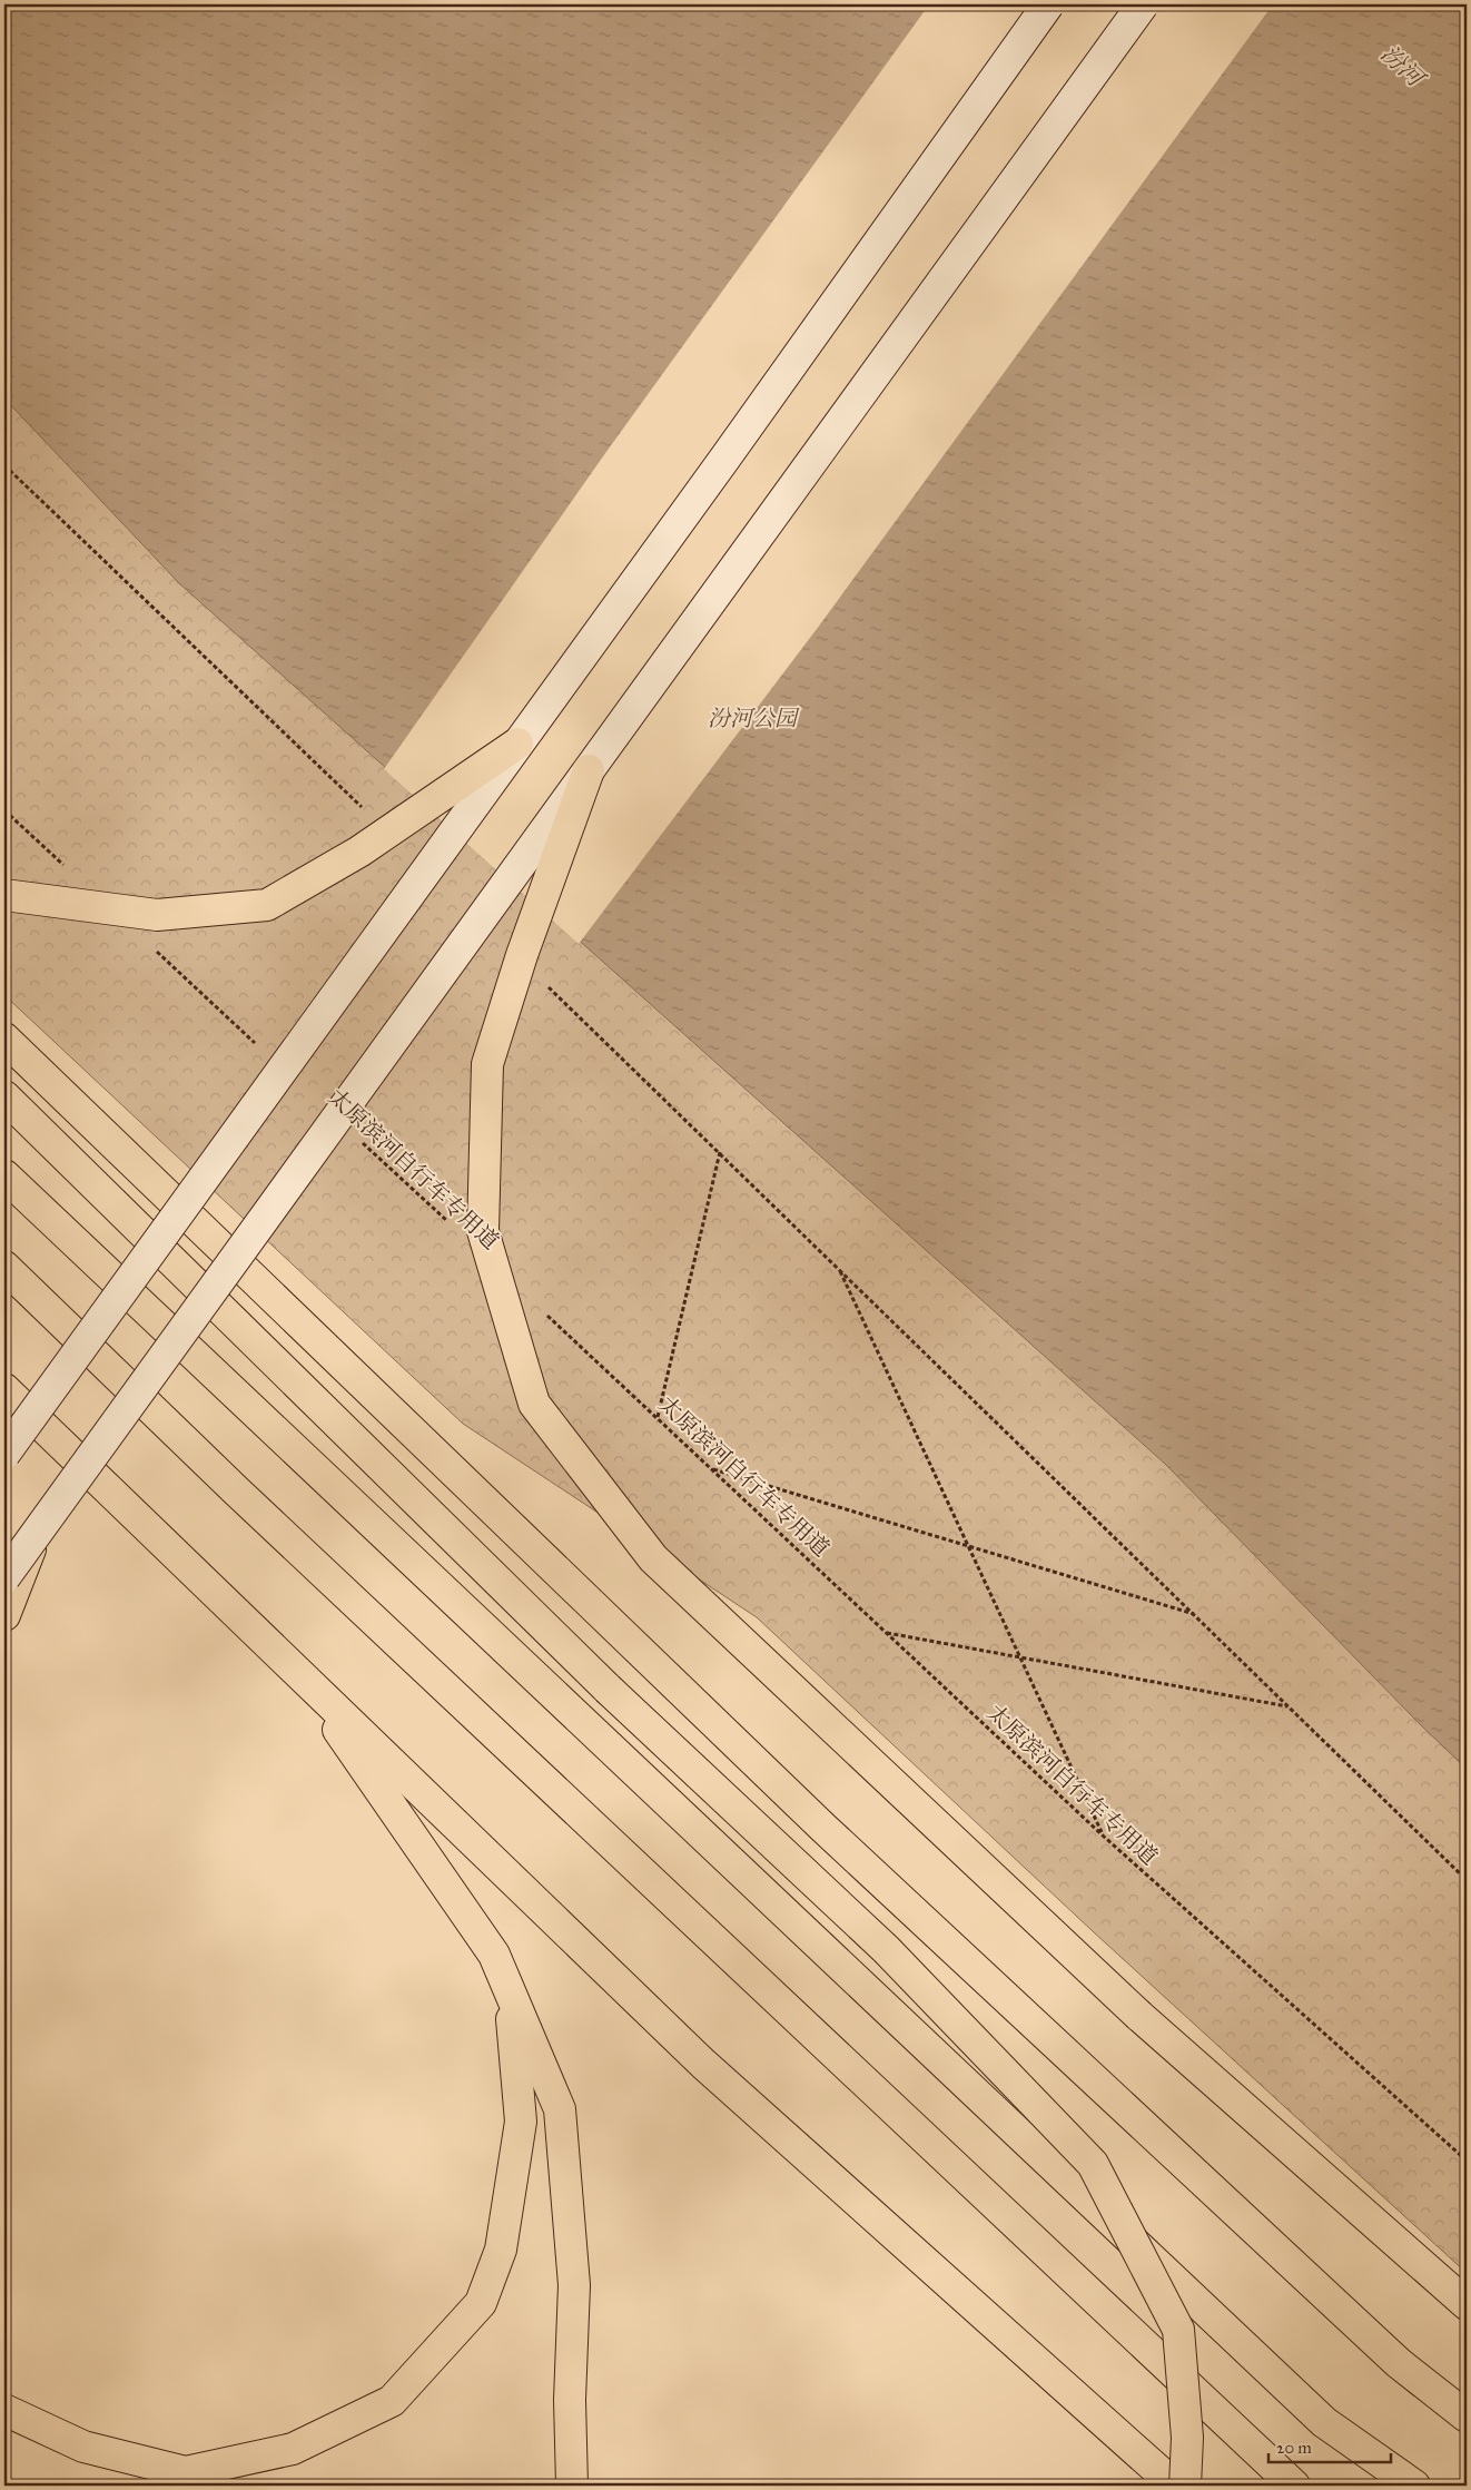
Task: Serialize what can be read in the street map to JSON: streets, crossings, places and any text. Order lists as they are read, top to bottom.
{
  "streets": {
    "path": ["太原滨河自行车专用道"]
  },
  "water": ["汾河"],
  "parks": ["汾河公园"],
  "scale_bar": "20 m"
}
